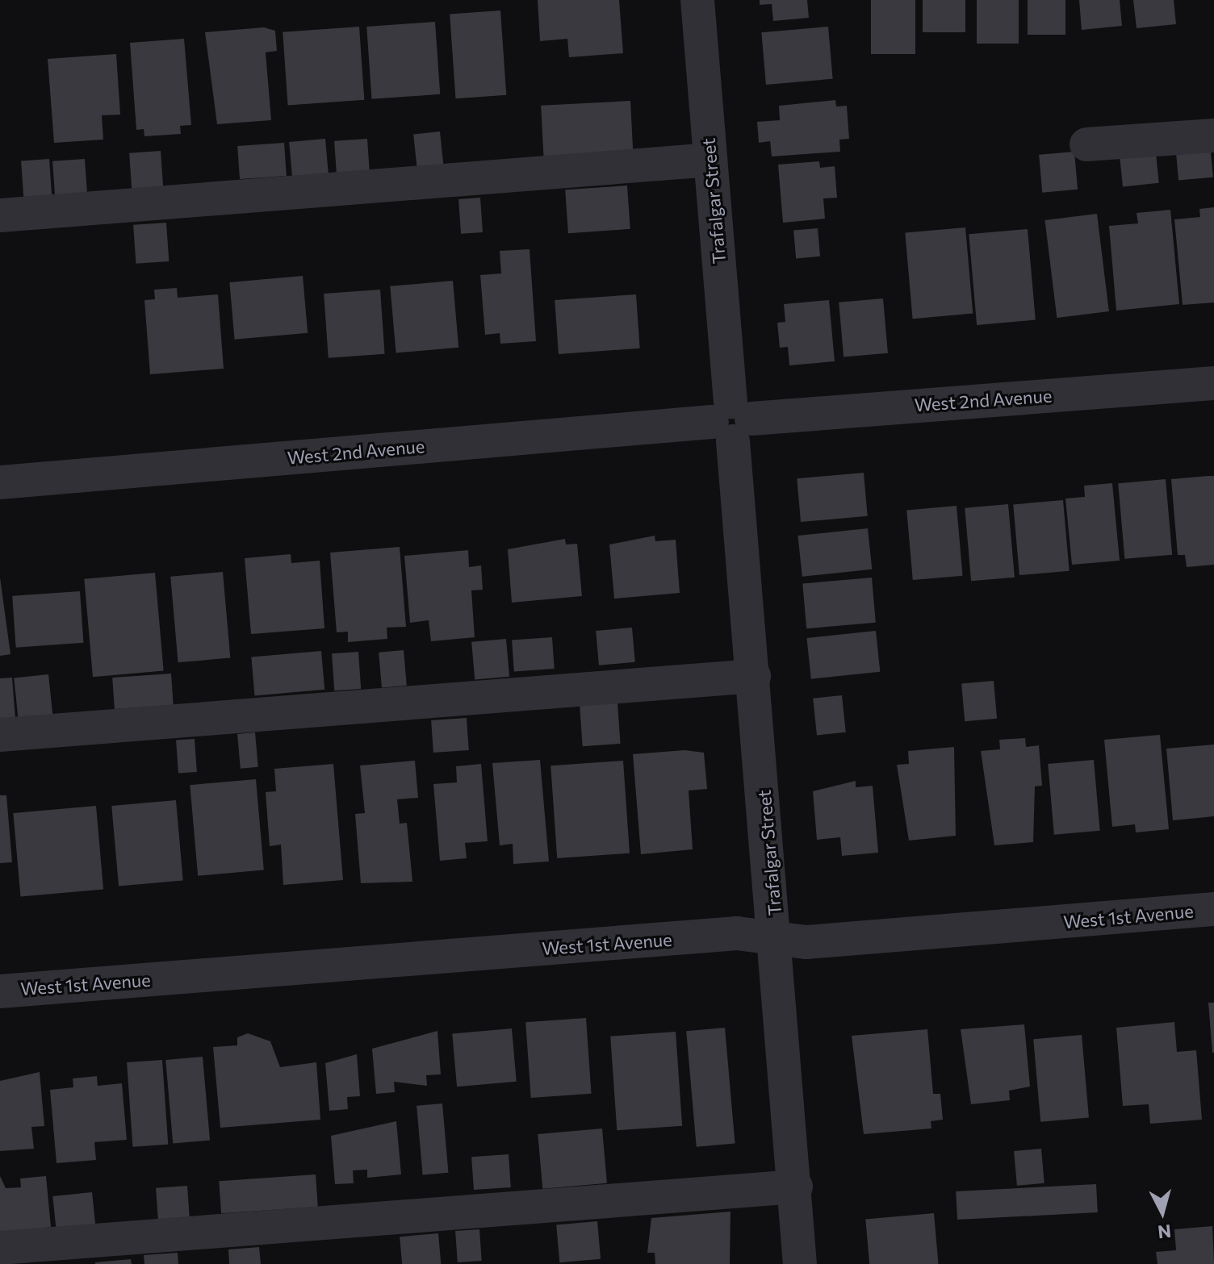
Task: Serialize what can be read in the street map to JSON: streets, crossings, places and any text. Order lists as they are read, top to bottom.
{
  "streets": {
    "street": ["Trafalgar Street", "West 2nd Avenue", "West 1st Avenue"]
  },
  "crossings": [
    ["Trafalgar Street", "West 2nd Avenue"],
    ["Trafalgar Street", "West 1st Avenue"]
  ],
  "north": "bottom"
}
